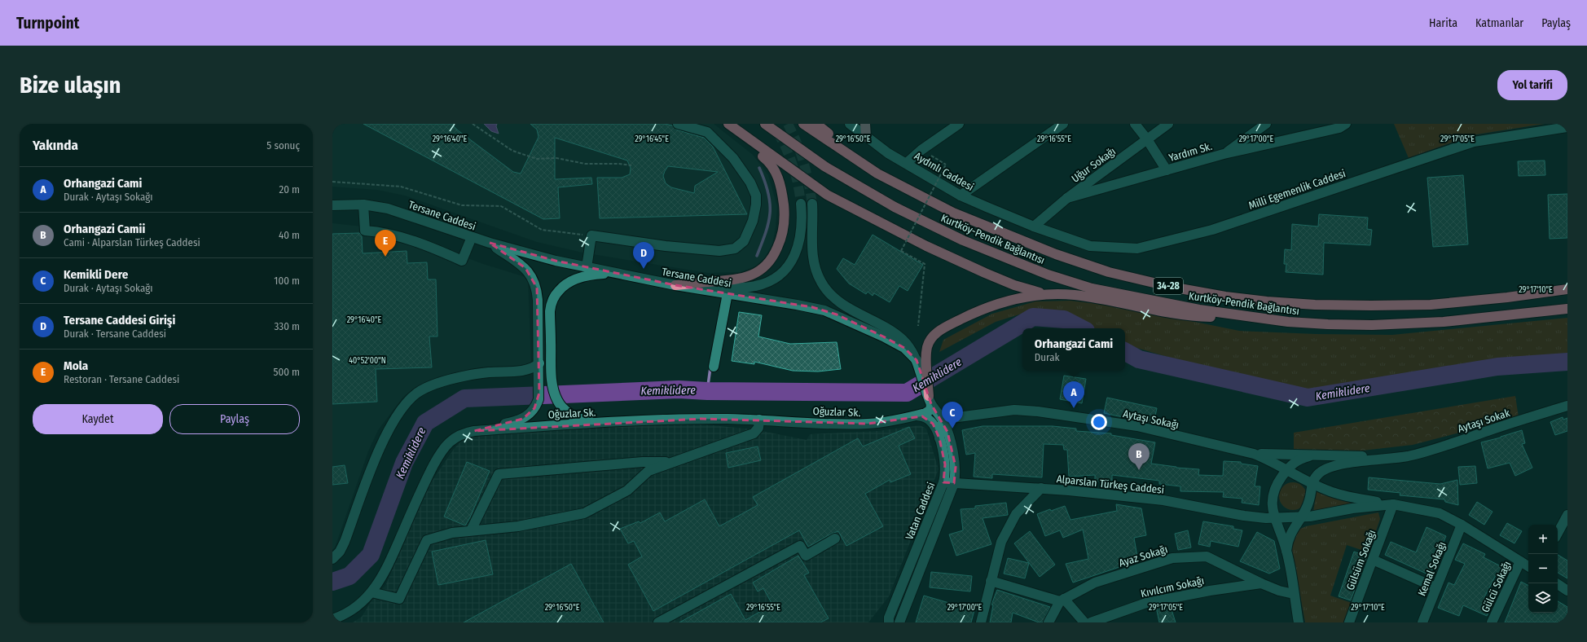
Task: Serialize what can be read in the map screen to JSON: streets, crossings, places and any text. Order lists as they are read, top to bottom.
{
  "streets": {
    "highway": ["Kurtköy-Pendik Bağlantısı", "34-28"],
    "street": [
      "Yardım Sk.",
      "Uğur Sokağı",
      "Aydınlı Caddesi",
      "Milli Egemenlik Caddesi",
      "Tersane Caddesi",
      "Oğuzlar Sk.",
      "Aytaşı Sokağı",
      "Aytaşı Sokak",
      "Alparslan Türkeş Caddesi",
      "Vatan Caddesi",
      "Ayaz Sokağı",
      "Gülsüm Sokağı",
      "Kemal Sokağı",
      "Kıvılcım Sokağı",
      "Gülcü Sokağı"
    ]
  },
  "crossings": [
    ["Yardım Sk.", "Uğur Sokağı"],
    ["Uğur Sokağı", "Aydınlı Caddesi"],
    ["Uğur Sokağı", "Milli Egemenlik Caddesi"],
    ["Aydınlı Caddesi", "Milli Egemenlik Caddesi"],
    ["Oğuzlar Sk.", "Vatan Caddesi"],
    ["Alparslan Türkeş Caddesi", "Vatan Caddesi"],
    ["Ayaz Sokağı", "Kıvılcım Sokağı"]
  ],
  "water": ["Kemiklidere"],
  "page": {
    "header": "Turnpoint",
    "nav": ["Harita", "Katmanlar", "Paylaş"],
    "buttons": [
      "Yol tarifi",
      ["Kaydet", "Paylaş"]
    ],
    "title": "Bize ulaşın",
    "heading": ["Yakında", "5 sonuç"],
    "list": [
      {
        "mark": "A",
        "name": "Orhangazi Cami",
        "note": "Durak · Aytaşı Sokağı",
        "value": "20 m"
      },
      {
        "mark": "B",
        "name": "Orhangazi Camii",
        "note": "Cami · Alparslan Türkeş Caddesi",
        "value": "40 m"
      },
      {
        "mark": "C",
        "name": "Kemikli Dere",
        "note": "Durak · Aytaşı Sokağı",
        "value": "100 m"
      },
      {
        "mark": "D",
        "name": "Tersane Caddesi Girişi",
        "note": "Durak · Tersane Caddesi",
        "value": "330 m"
      },
      {
        "mark": "E",
        "name": "Mola",
        "note": "Restoran · Tersane Caddesi",
        "value": "500 m"
      }
    ],
    "pins": [
      "E",
      "D",
      "A",
      "C",
      "B"
    ],
    "popup": ["Orhangazi Cami", "Durak"],
    "map_buttons": ["+", "−"]
  },
  "coordinates": [
    "29°17'00\"E",
    "29°16'40\"E",
    "29°16'45\"E",
    "29°16'50\"E",
    "29°16'55\"E",
    "29°17'05\"E",
    "29°17'10\"E",
    "40°52'00\"N"
  ]
}
